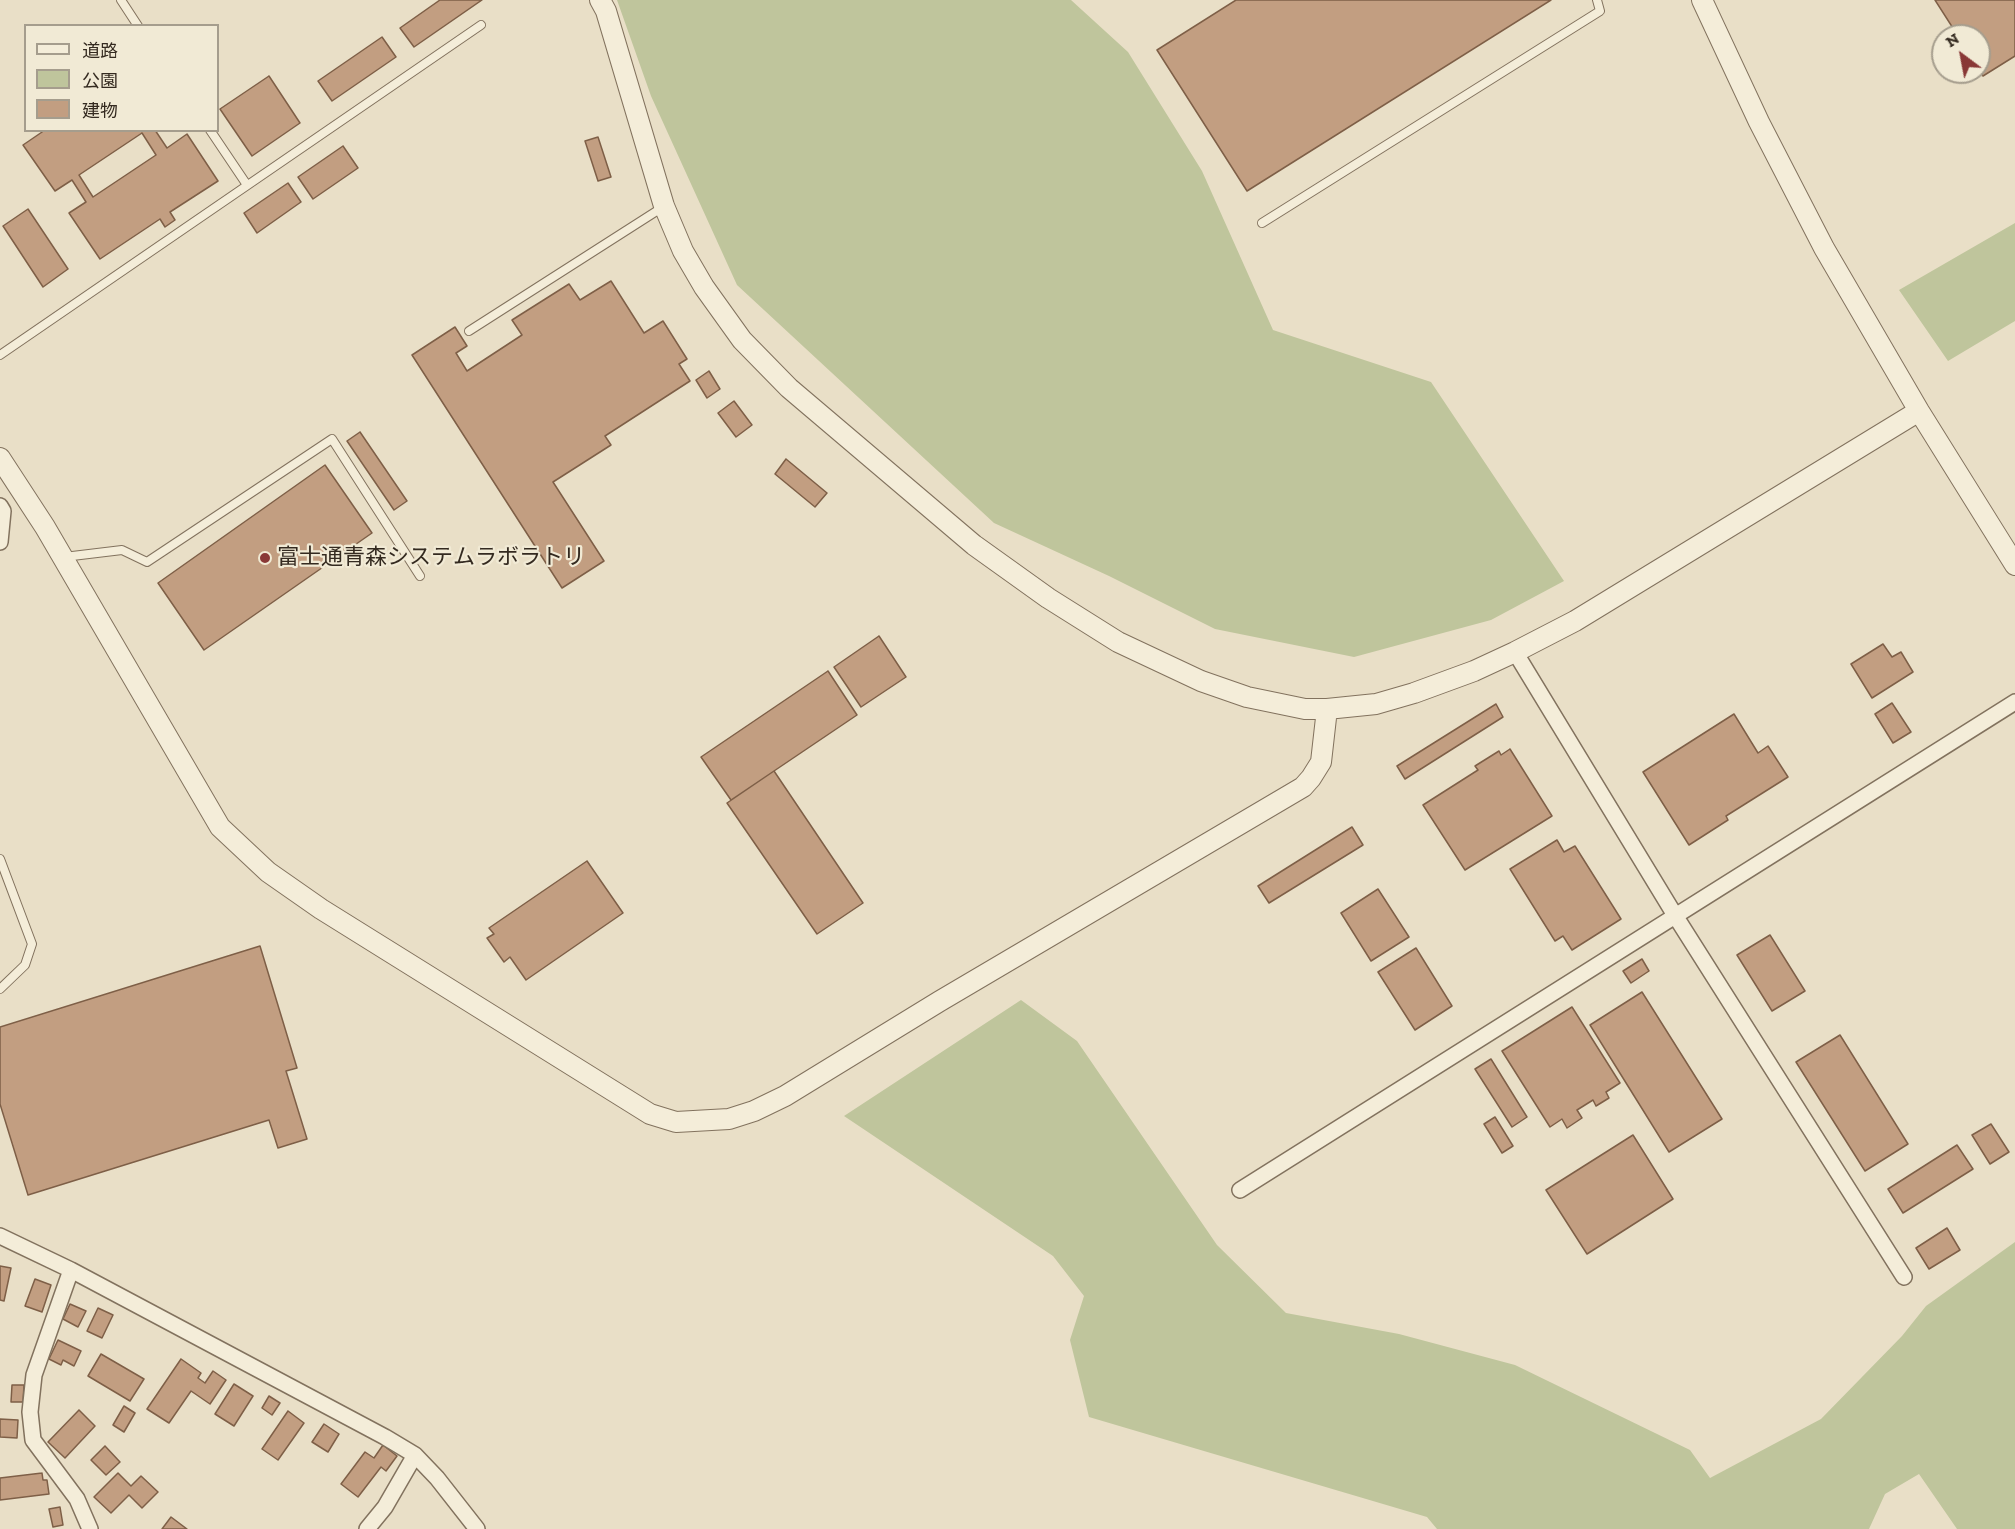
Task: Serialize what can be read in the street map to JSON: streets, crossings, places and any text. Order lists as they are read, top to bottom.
{
  "places": ["富士通青森システムラボラトリ"],
  "legend": ["道路", "公園", "建物"],
  "north": "top left"
}
